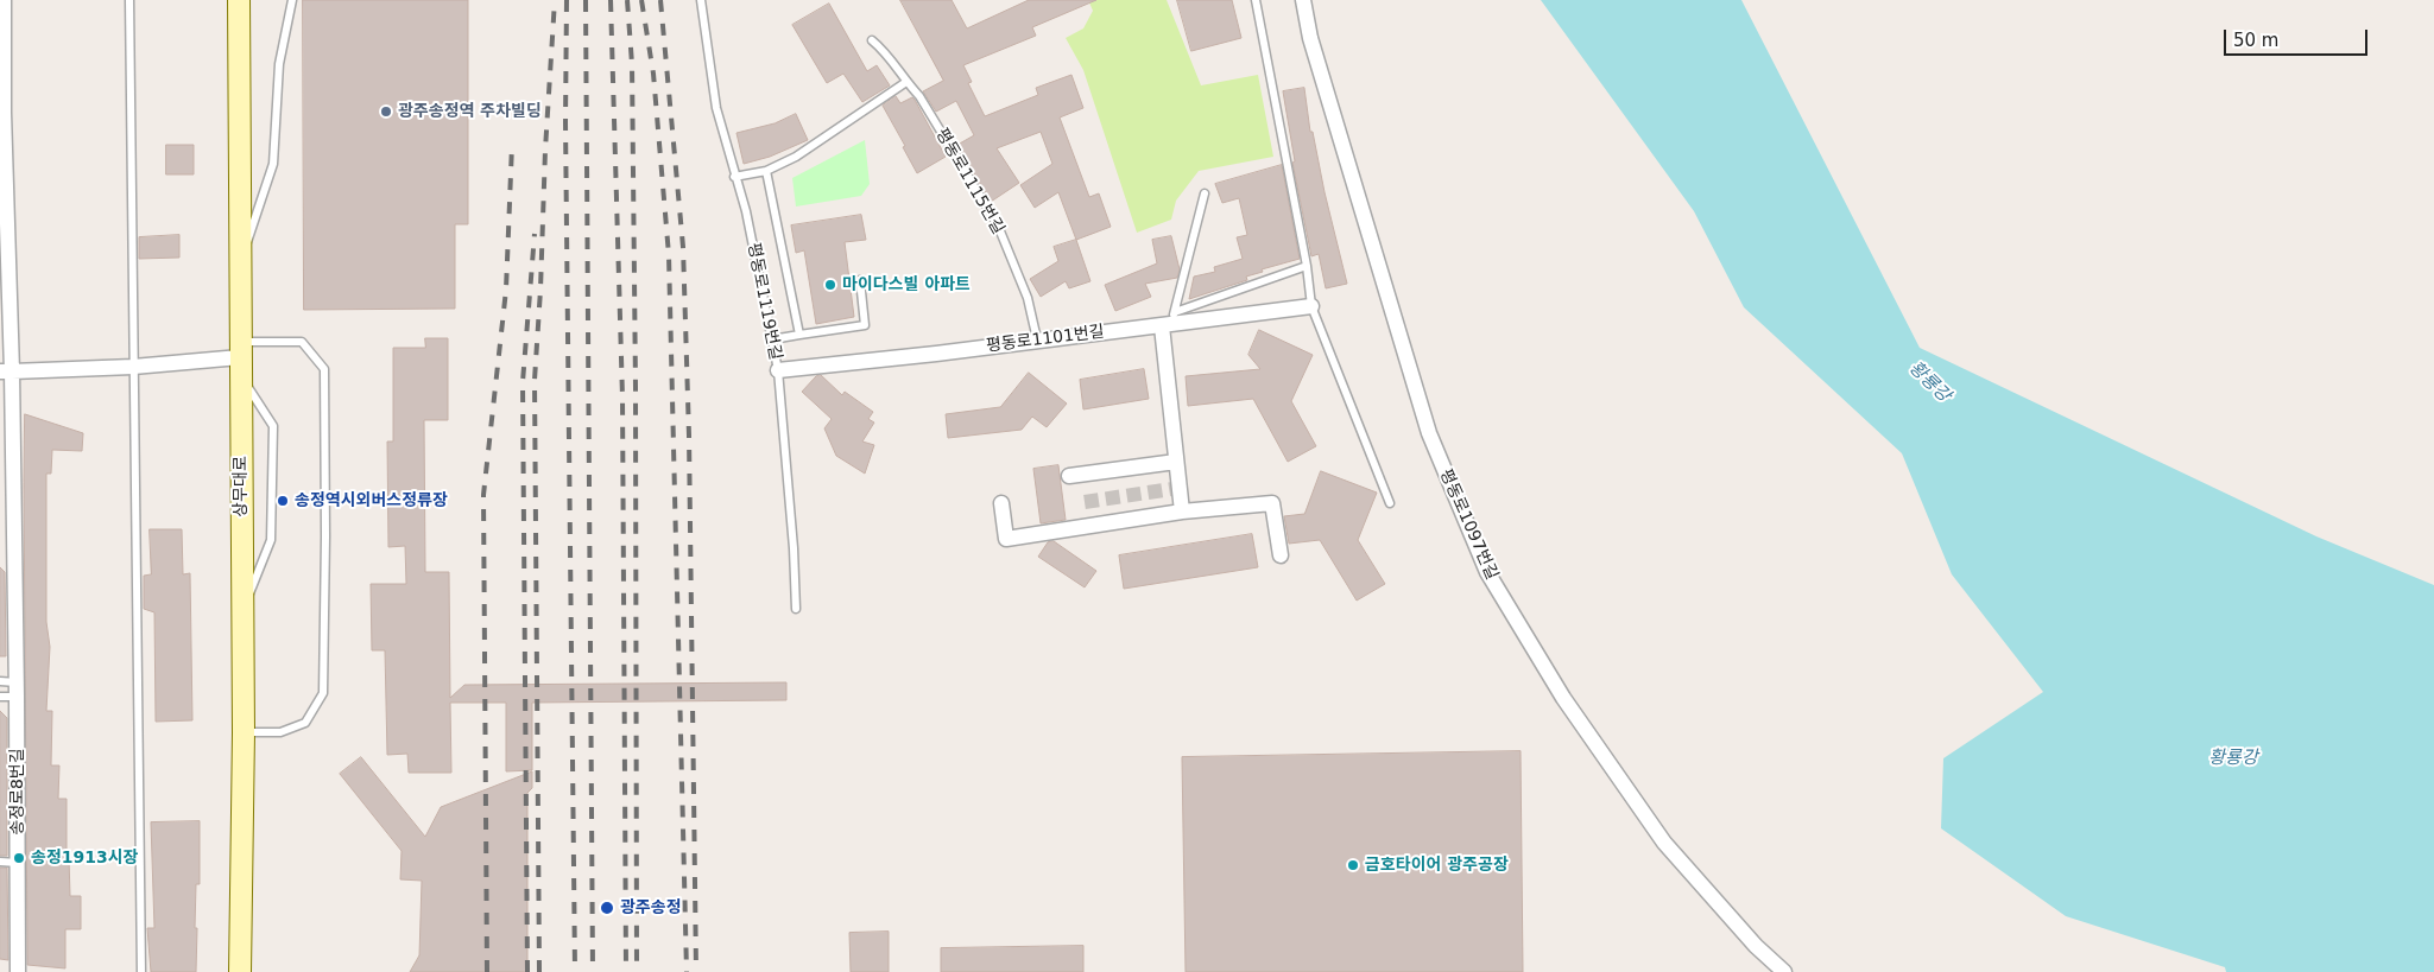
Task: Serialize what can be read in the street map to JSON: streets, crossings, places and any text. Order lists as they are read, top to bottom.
{
  "streets": {
    "main road": ["상무대로"],
    "street": ["평동로1101번길", "평동로1097번길", "송정로8번길"],
    "lane": ["평동로1115번길", "평동로1119번길"]
  },
  "crossings": [
    ["평동로1115번길", "평동로1101번길"],
    ["평동로1119번길", "평동로1101번길"]
  ],
  "water": ["황룡강"],
  "places": [
    "광주송정역 주차빌딩",
    "마이다스빌 아파트",
    "송정역시외버스정류장",
    "송정1913시장",
    "금호타이어 광주공장",
    "광주송정"
  ],
  "scale_bar": "50 m"
}
